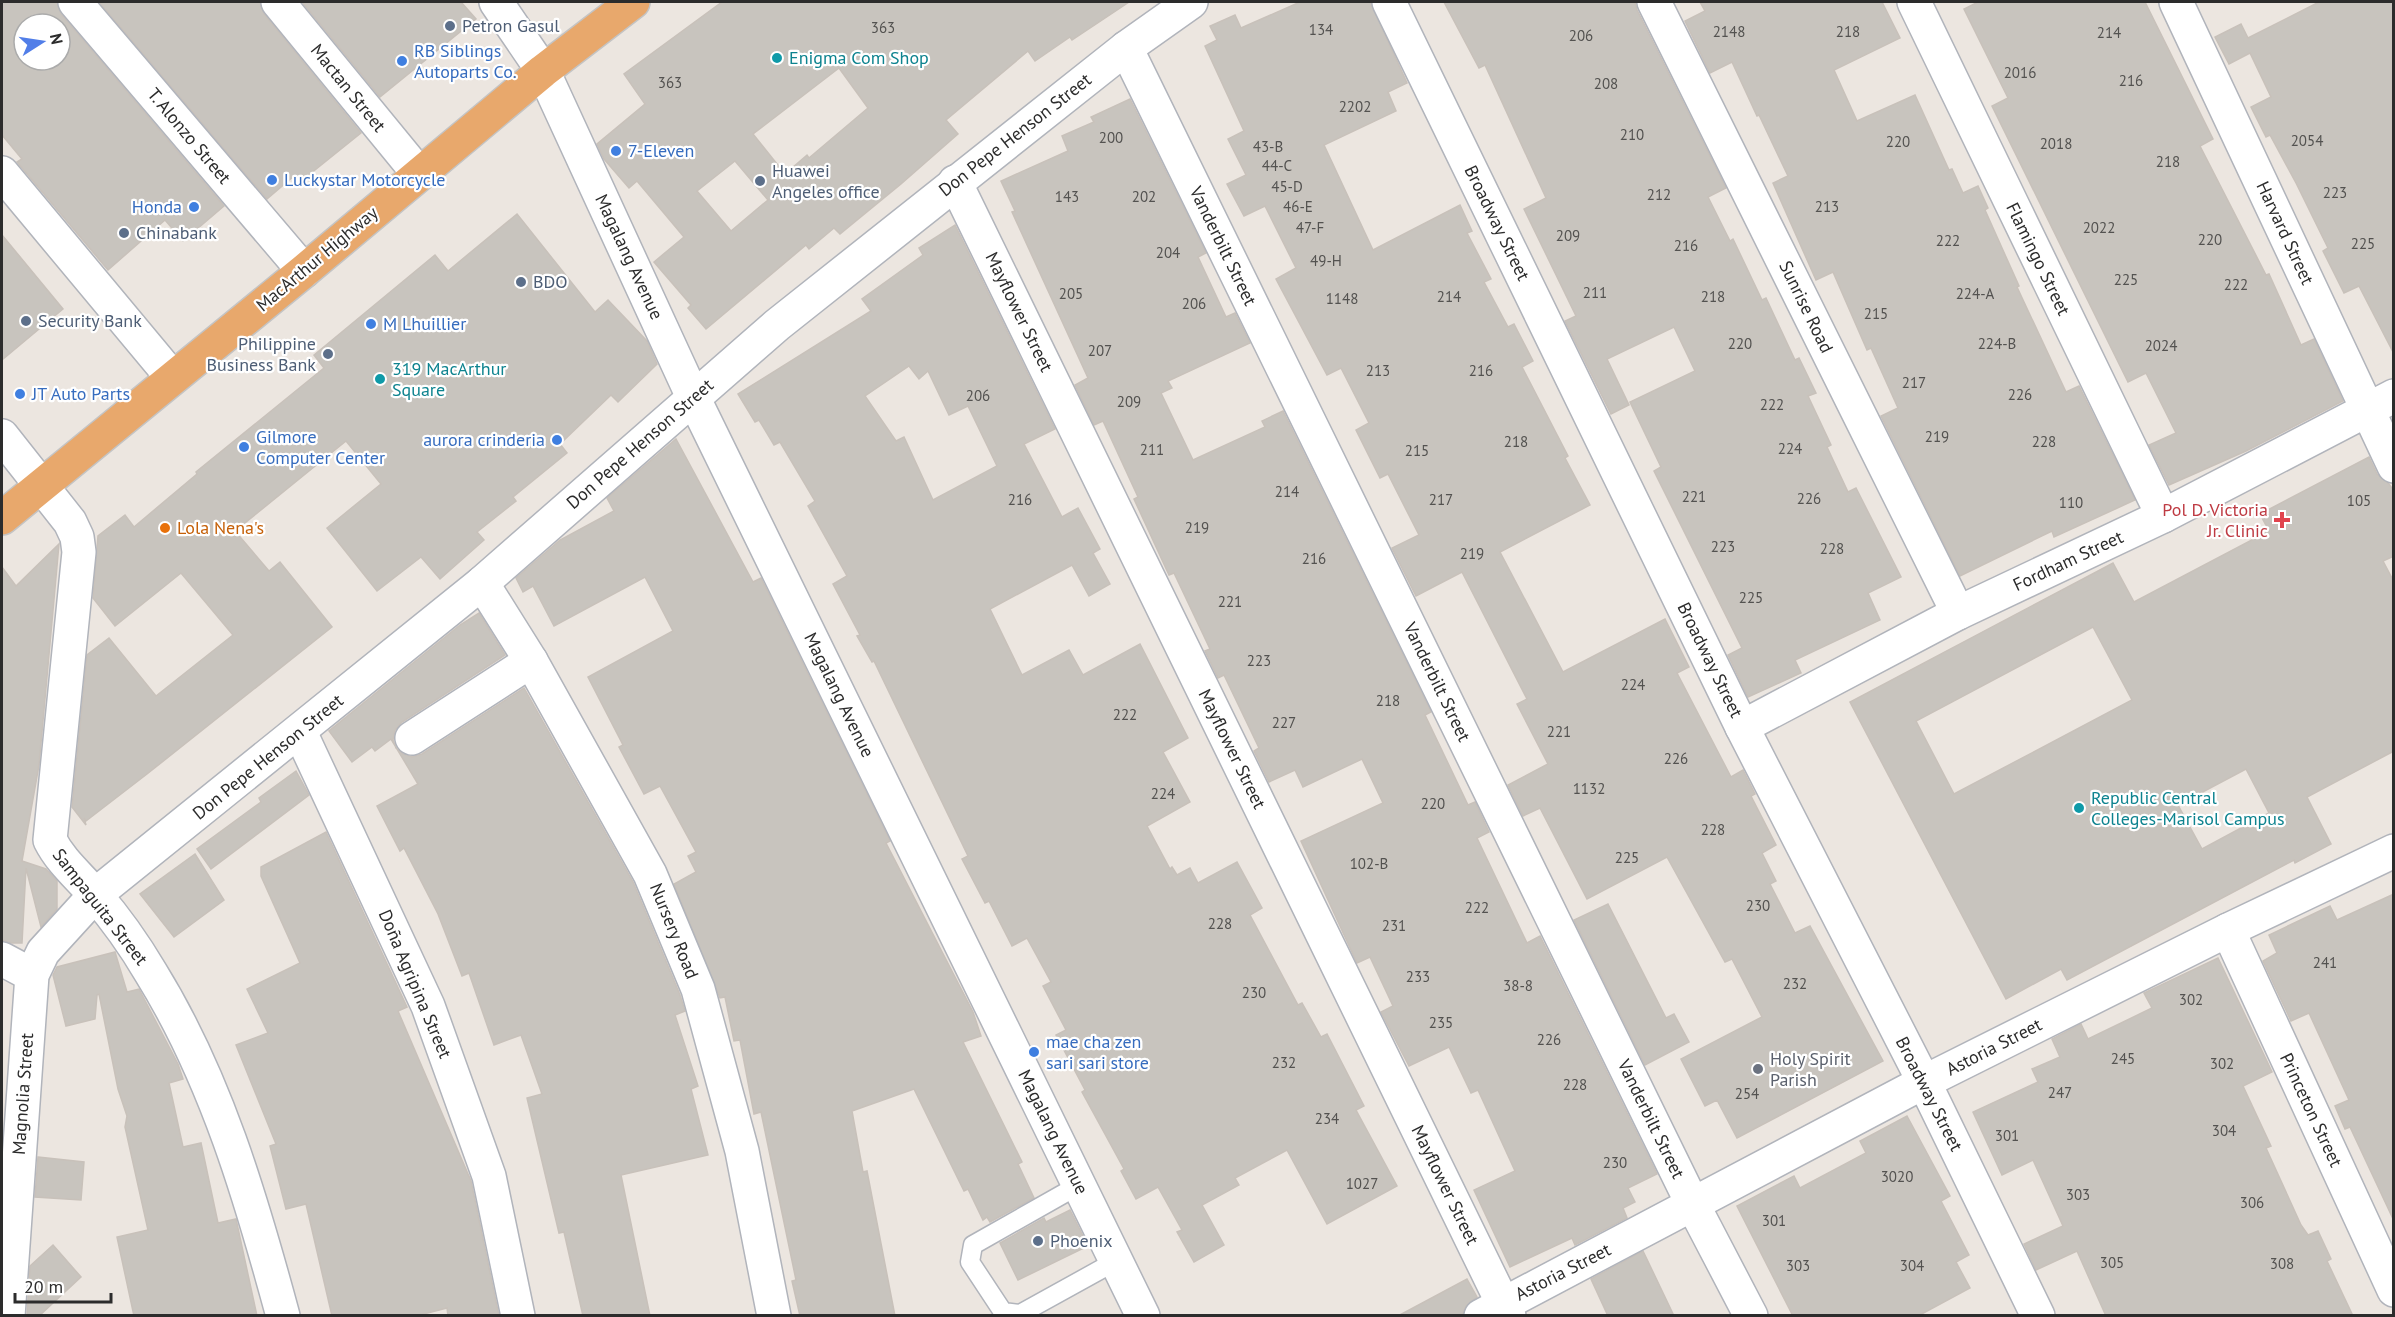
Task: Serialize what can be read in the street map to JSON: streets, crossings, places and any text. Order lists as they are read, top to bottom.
{
  "streets": {
    "highway": ["MacArthur Highway"],
    "street": [
      "Mactan Street",
      "Don Pepe Henson Street",
      "T. Alonzo Street",
      "Broadway Street",
      "Harvard Street",
      "Vanderbilt Street",
      "Magalang Avenue",
      "Flamingo Street",
      "Sunrise Road",
      "Mayflower Street",
      "Fordham Street",
      "Sampaguita Street",
      "Nursery Road",
      "Doña Agripina Street",
      "Astoria Street",
      "Magnolia Street",
      "Princeton Street"
    ]
  },
  "crossings": [
    ["Mactan Street", "MacArthur Highway"],
    ["Don Pepe Henson Street", "Vanderbilt Street"],
    ["Don Pepe Henson Street", "Magalang Avenue"],
    ["Don Pepe Henson Street", "Mayflower Street"],
    ["Don Pepe Henson Street", "Sampaguita Street"],
    ["Don Pepe Henson Street", "Nursery Road"],
    ["Don Pepe Henson Street", "Doña Agripina Street"],
    ["Don Pepe Henson Street", "Magnolia Street"],
    ["T. Alonzo Street", "MacArthur Highway"],
    ["Broadway Street", "Fordham Street"],
    ["Broadway Street", "Astoria Street"],
    ["Harvard Street", "Fordham Street"],
    ["Vanderbilt Street", "Astoria Street"],
    ["Magalang Avenue", "MacArthur Highway"],
    ["MacArthur Highway", "Sampaguita Street"],
    ["Flamingo Street", "Fordham Street"],
    ["Sunrise Road", "Fordham Street"],
    ["Mayflower Street", "Astoria Street"],
    ["Sampaguita Street", "Magnolia Street"],
    ["Astoria Street", "Princeton Street"]
  ],
  "places": {
    "other": [
      "Petron Gasul",
      "Enigma Com Shop",
      "RB Siblings Autoparts Co.",
      "7-Eleven",
      "Luckystar Motorcycle",
      "Huawei Angeles office",
      "Honda",
      "Chinabank",
      "BDO",
      "Security Bank",
      "M Lhuillier",
      "Philippine Business Bank",
      "319 MacArthur Square",
      "JT Auto Parts",
      "aurora crinderia",
      "Gilmore Computer Center",
      "Lola Nena's",
      "Republic Central Colleges-Marisol Campus",
      "mae cha zen sari sari store",
      "Holy Spirit Parish",
      "Phoenix"
    ],
    "health": ["Pol D. Victoria Jr. Clinic"]
  },
  "house_numbers": [
    "363",
    "134",
    "2148",
    "218",
    "214",
    "206",
    "2016",
    "216",
    "363",
    "208",
    "2202",
    "210",
    "200",
    "2054",
    "220",
    "2018",
    "43-B",
    "218",
    "44-C",
    "45-D",
    "223",
    "212",
    "143",
    "202",
    "46-E",
    "213",
    "47-F",
    "2022",
    "209",
    "220",
    "222",
    "225",
    "216",
    "204",
    "49-H",
    "225",
    "222",
    "211",
    "205",
    "224-A",
    "214",
    "218",
    "1148",
    "206",
    "215",
    "220",
    "224-B",
    "2024",
    "207",
    "213",
    "216",
    "217",
    "226",
    "206",
    "209",
    "222",
    "219",
    "218",
    "228",
    "224",
    "211",
    "215",
    "214",
    "221",
    "226",
    "216",
    "217",
    "105",
    "110",
    "219",
    "223",
    "228",
    "219",
    "216",
    "225",
    "221",
    "223",
    "224",
    "218",
    "222",
    "227",
    "221",
    "226",
    "1132",
    "224",
    "220",
    "228",
    "225",
    "102-B",
    "230",
    "222",
    "228",
    "231",
    "241",
    "233",
    "232",
    "38-8",
    "230",
    "302",
    "235",
    "226",
    "245",
    "232",
    "302",
    "228",
    "247",
    "254",
    "234",
    "304",
    "301",
    "230",
    "3020",
    "1027",
    "303",
    "306",
    "301",
    "305",
    "308",
    "303",
    "304"
  ],
  "scale_bar": "20 m",
  "north": "right"
}
